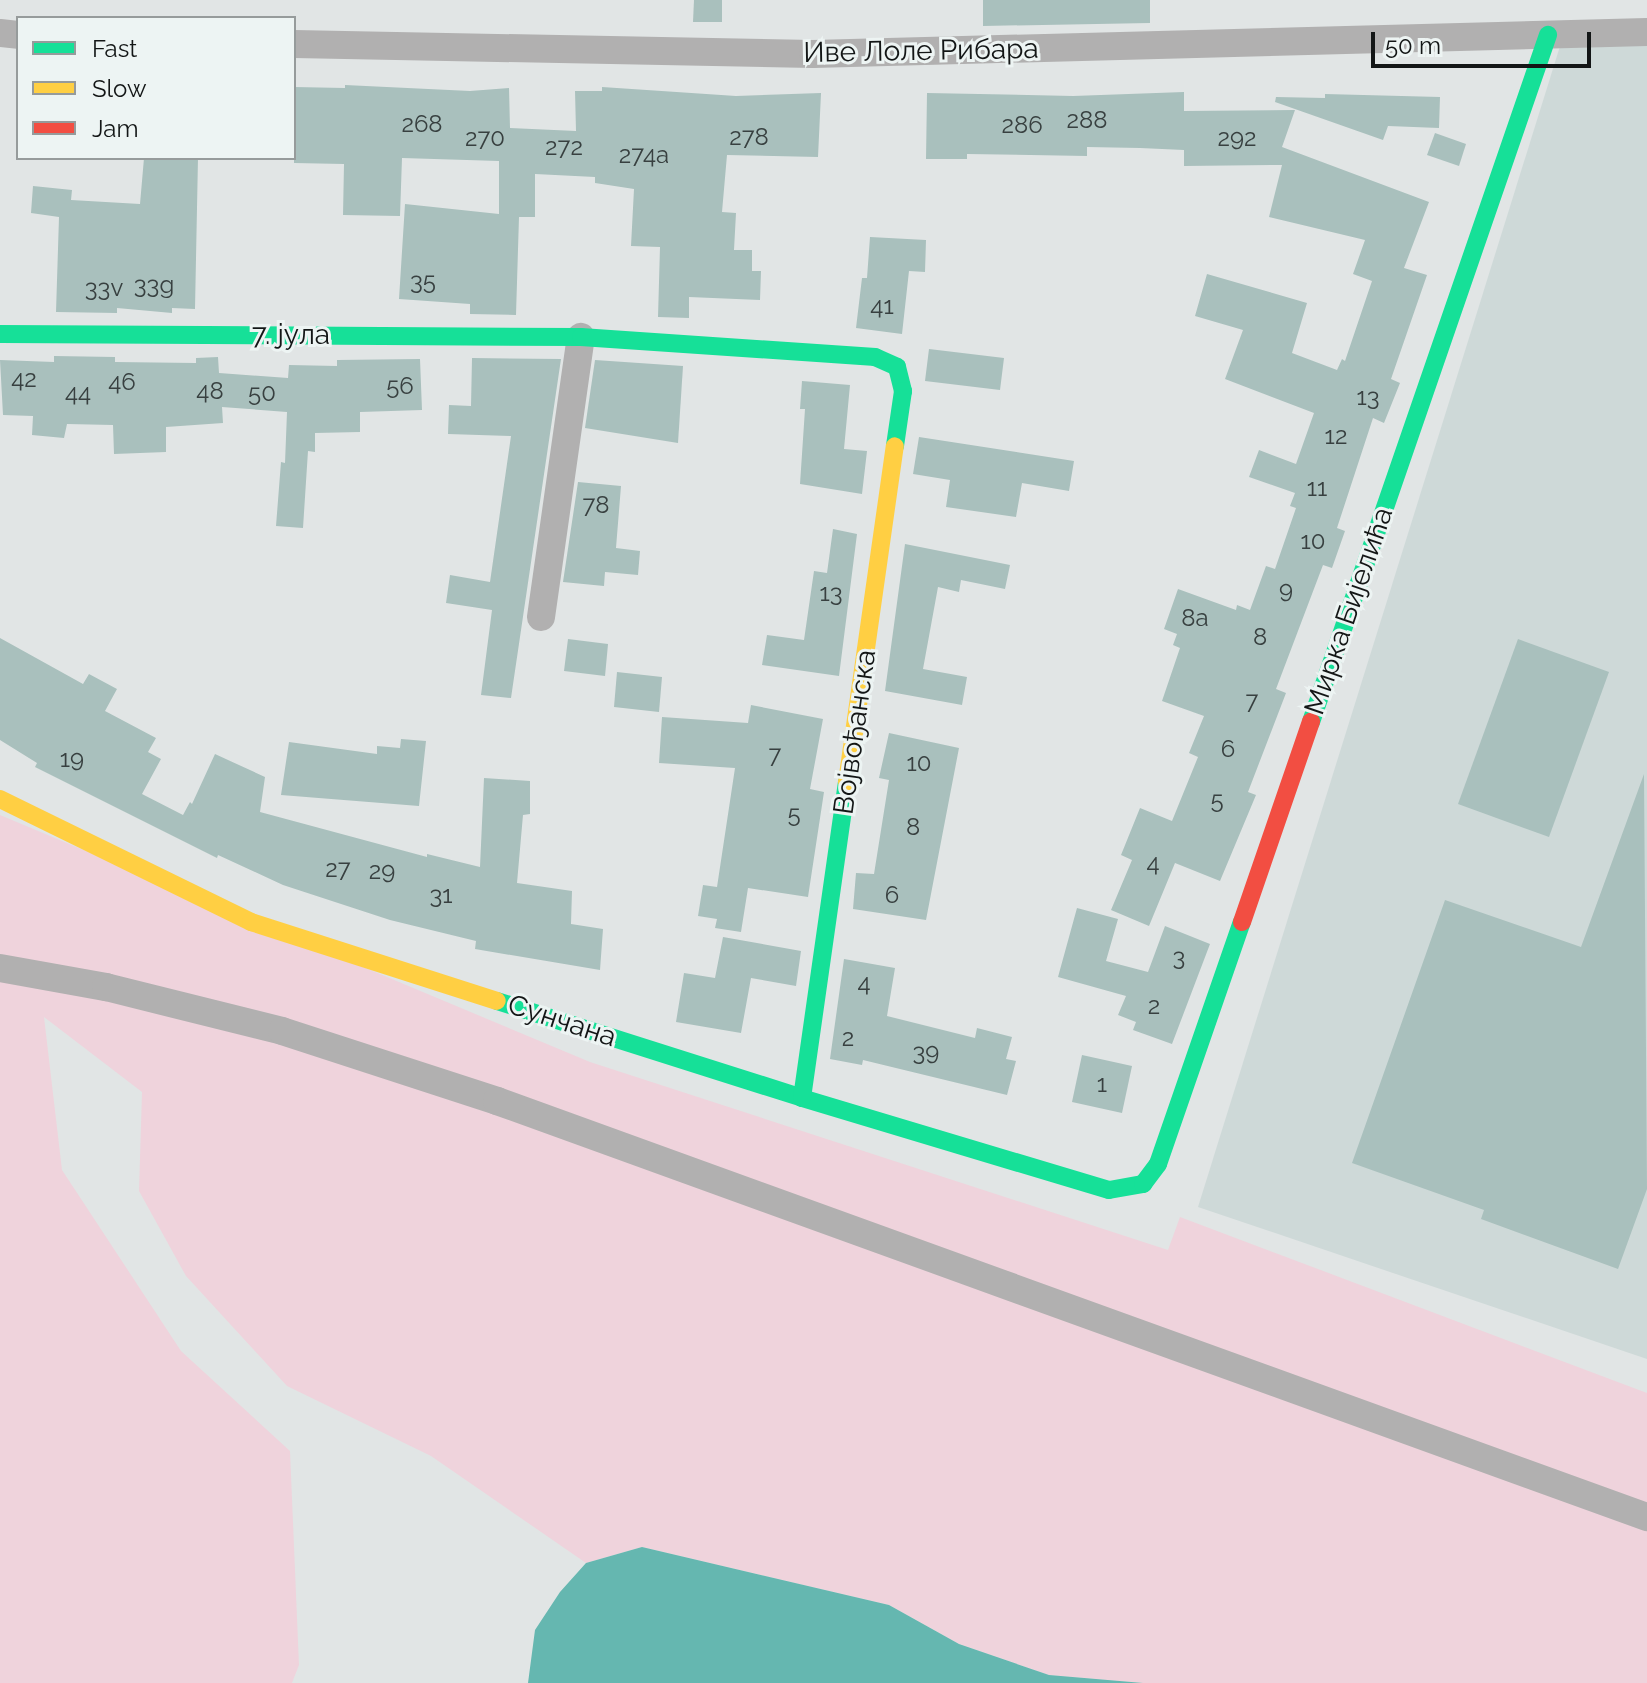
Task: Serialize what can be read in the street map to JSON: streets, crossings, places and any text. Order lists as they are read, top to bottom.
{
  "streets": {
    "street": [
      "Иве Лоле Рибара",
      "7. јула",
      "Мирка Бијелића",
      "Војвођанска",
      "Сунчана"
    ]
  },
  "crossings": [
    ["Иве Лоле Рибара", "Мирка Бијелића"],
    ["7. јула", "Војвођанска"],
    ["Мирка Бијелића", "Сунчана"],
    ["Војвођанска", "Сунчана"]
  ],
  "house_numbers": [
    "288",
    "268",
    "286",
    "278",
    "270",
    "292",
    "272",
    "274a",
    "35",
    "33g",
    "33v",
    "41",
    "42",
    "46",
    "56",
    "48",
    "44",
    "50",
    "13",
    "12",
    "11",
    "78",
    "10",
    "9",
    "13",
    "8a",
    "8",
    "7",
    "6",
    "7",
    "19",
    "10",
    "5",
    "5",
    "8",
    "4",
    "27",
    "29",
    "31",
    "6",
    "3",
    "4",
    "2",
    "2",
    "39",
    "1"
  ],
  "legend": ["Fast", "Slow", "Jam"],
  "scale_bar": "50 m"
}
